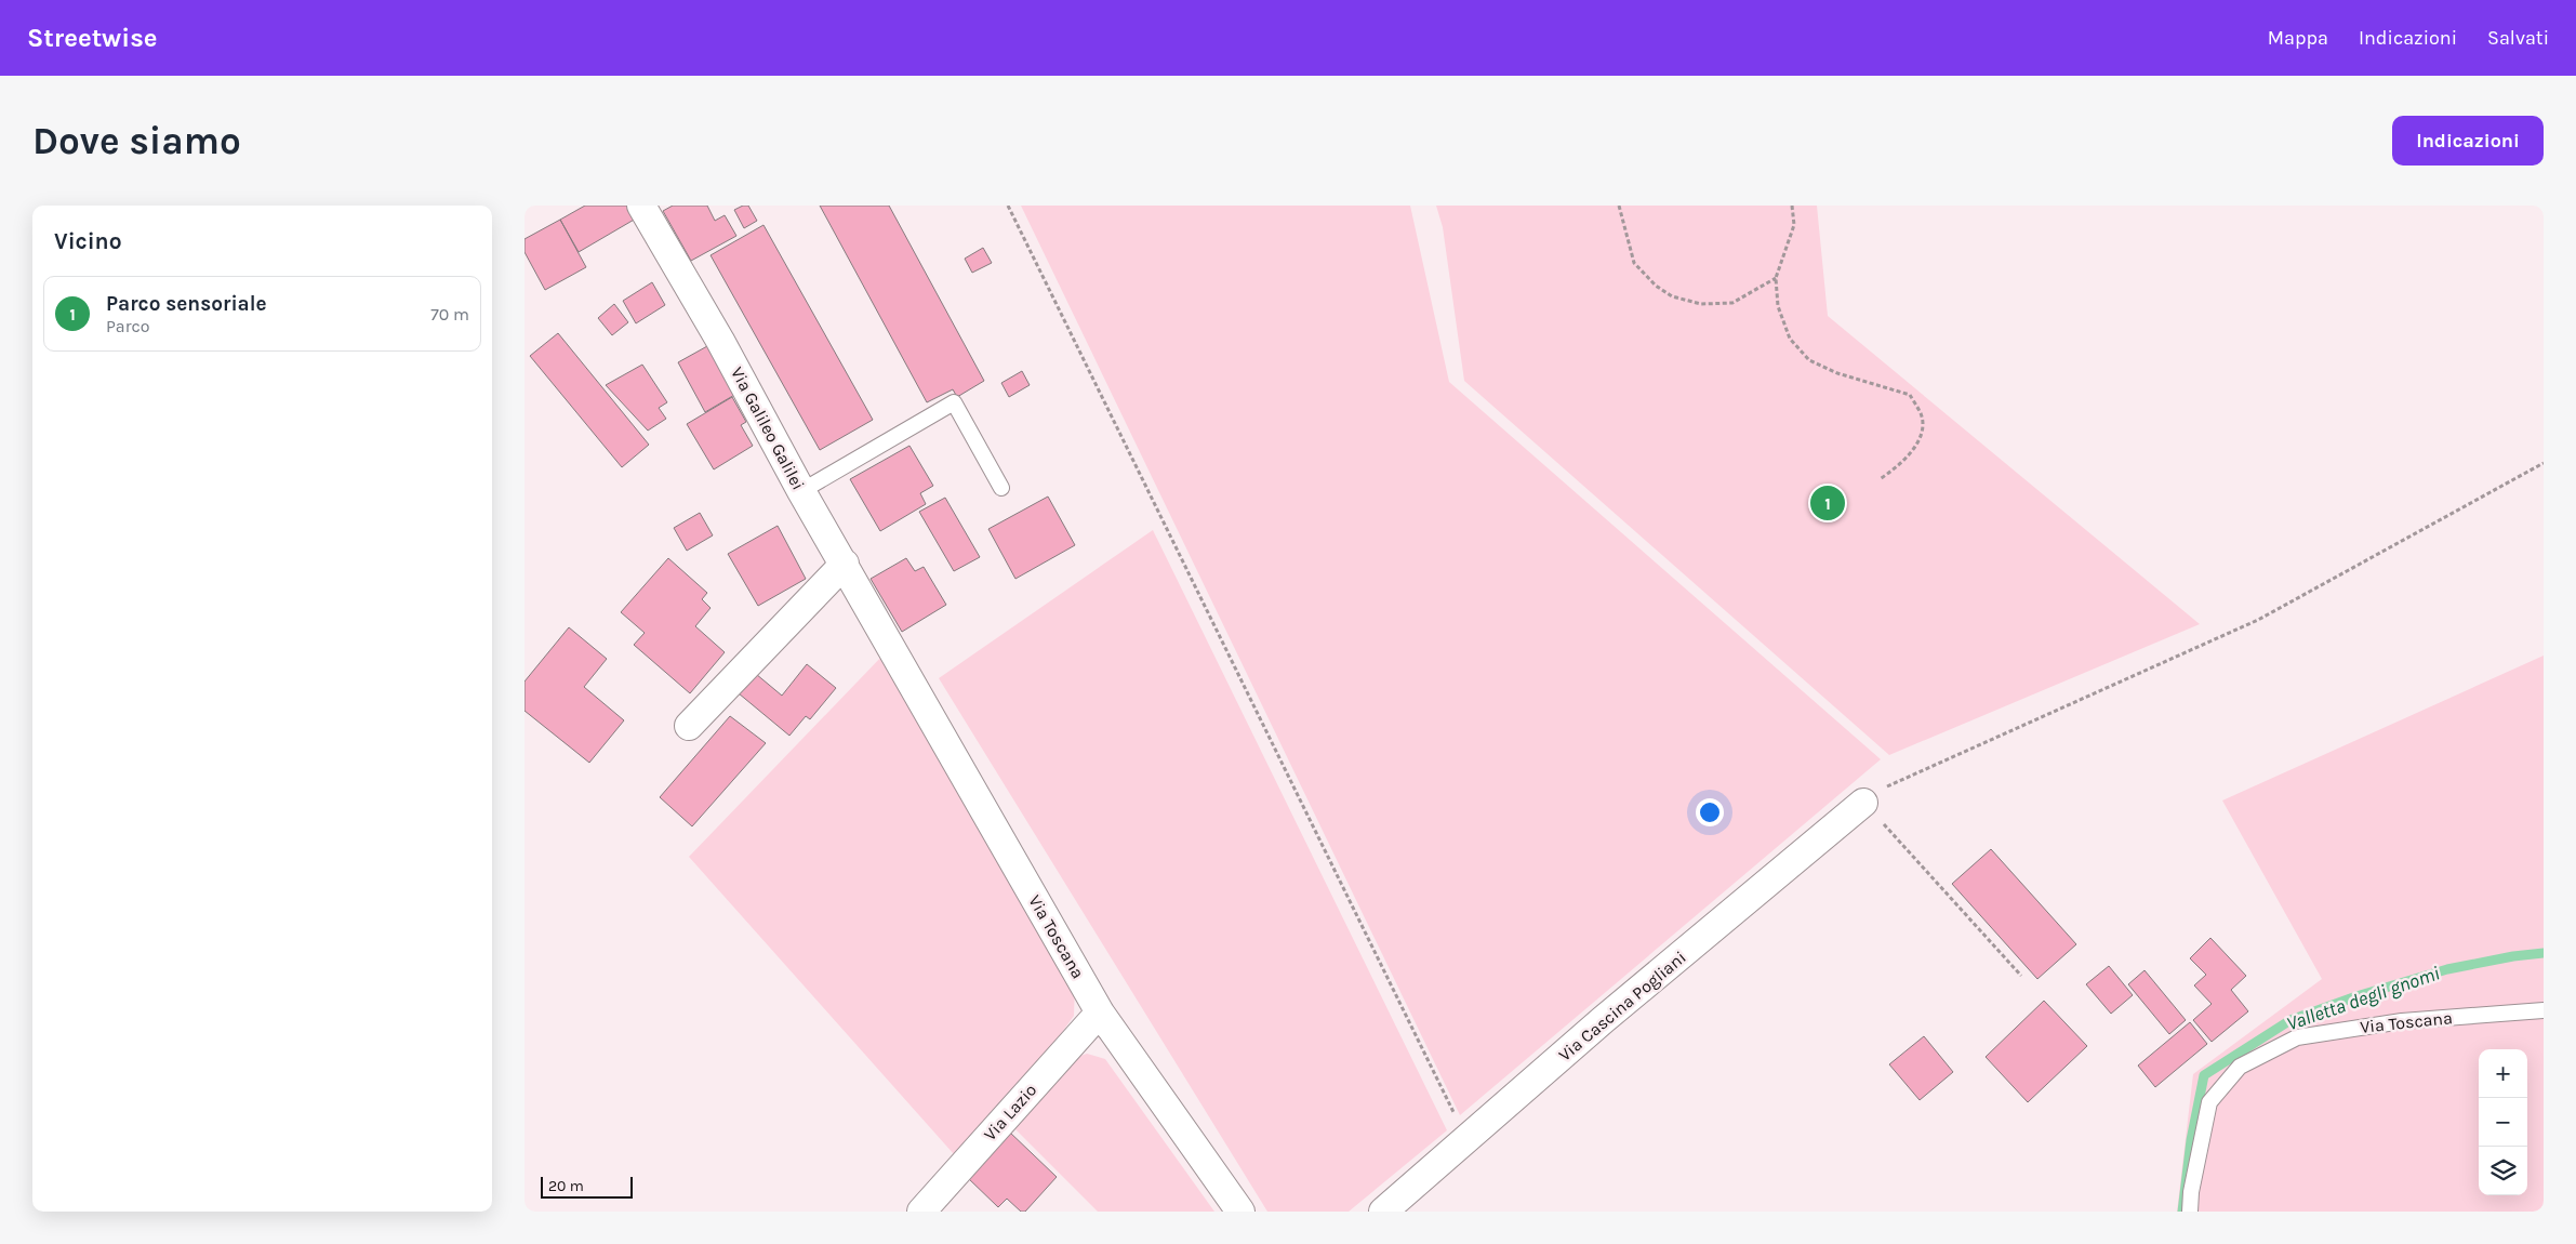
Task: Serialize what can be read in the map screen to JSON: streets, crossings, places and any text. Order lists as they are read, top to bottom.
{
  "streets": {
    "street": [
      "Via Galileo Galilei",
      "Via Toscana",
      "Via Cascina Pogliani",
      "Via Lazio"
    ]
  },
  "crossings": [
    ["Via Galileo Galilei", "Via Toscana"],
    ["Via Toscana", "Via Lazio"]
  ],
  "water": ["Valletta degli gnomi"],
  "scale_bar": "20 m",
  "page": {
    "header": "Streetwise",
    "nav": ["Mappa", "Indicazioni", "Salvati"],
    "buttons": "Indicazioni",
    "title": "Dove siamo",
    "heading": "Vicino",
    "list": [
      {
        "mark": "1",
        "name": "Parco sensoriale",
        "note": "Parco",
        "value": "70 m"
      }
    ],
    "pins": "1",
    "map_buttons": ["+", "−"],
    "scale": "20 m"
  }
}
